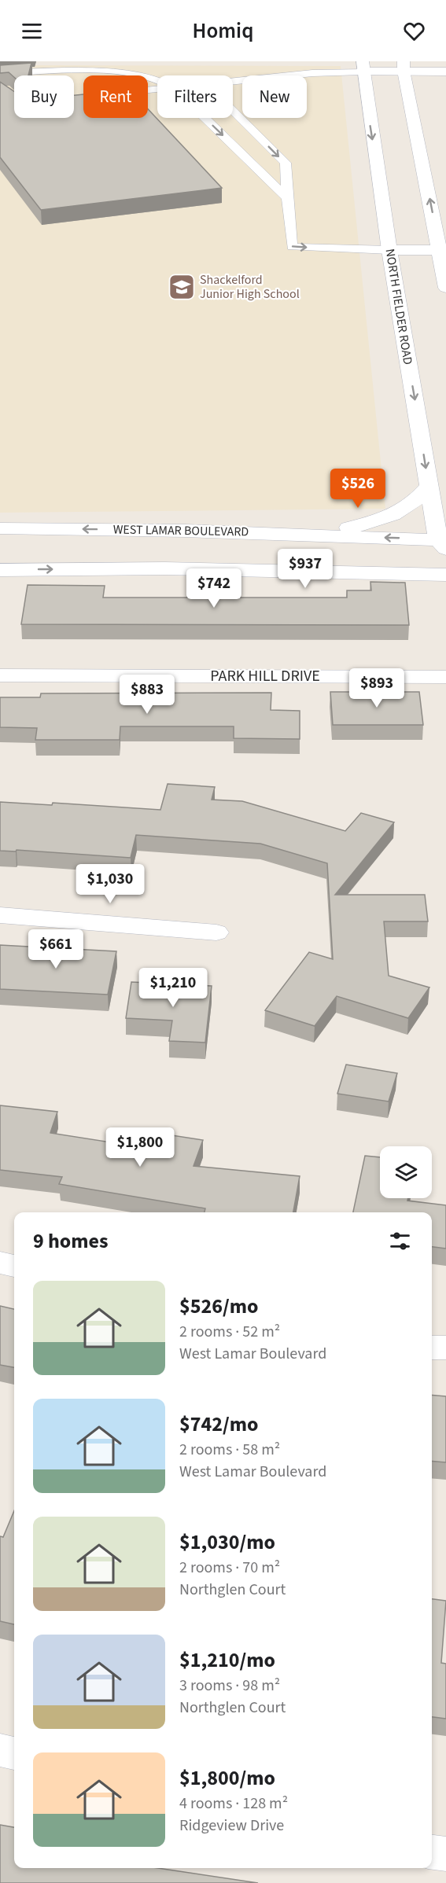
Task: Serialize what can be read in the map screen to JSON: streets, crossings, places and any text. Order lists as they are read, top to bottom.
{
  "streets": {
    "main road": ["NORTH FIELDER ROAD", "WEST LAMAR BOULEVARD", "PARK HILL DRIVE"]
  },
  "crossings": [
    ["NORTH FIELDER ROAD", "WEST LAMAR BOULEVARD"]
  ],
  "places": {
    "school or university": ["Shackelford Junior High School"]
  },
  "page": {
    "header": "Homiq",
    "chip": [
      "Buy",
      "Rent",
      "Filters",
      "New"
    ],
    "price": [
      "$526",
      "$937",
      "$742",
      "$893",
      "$883",
      "$1,030",
      "$661",
      "$1,210",
      "$1,800"
    ],
    "heading": "9 homes",
    "list": [
      {
        "name": "$526/mo",
        "note": "2 rooms · 52 m² · West Lamar Boulevard"
      },
      {
        "name": "$742/mo",
        "note": "2 rooms · 58 m² · West Lamar Boulevard"
      },
      {
        "name": "$1,030/mo",
        "note": "2 rooms · 70 m² · Northglen Court"
      },
      {
        "name": "$1,210/mo",
        "note": "3 rooms · 98 m² · Northglen Court"
      },
      {
        "name": "$1,800/mo",
        "note": "4 rooms · 128 m² · Ridgeview Drive"
      }
    ]
  }
}
